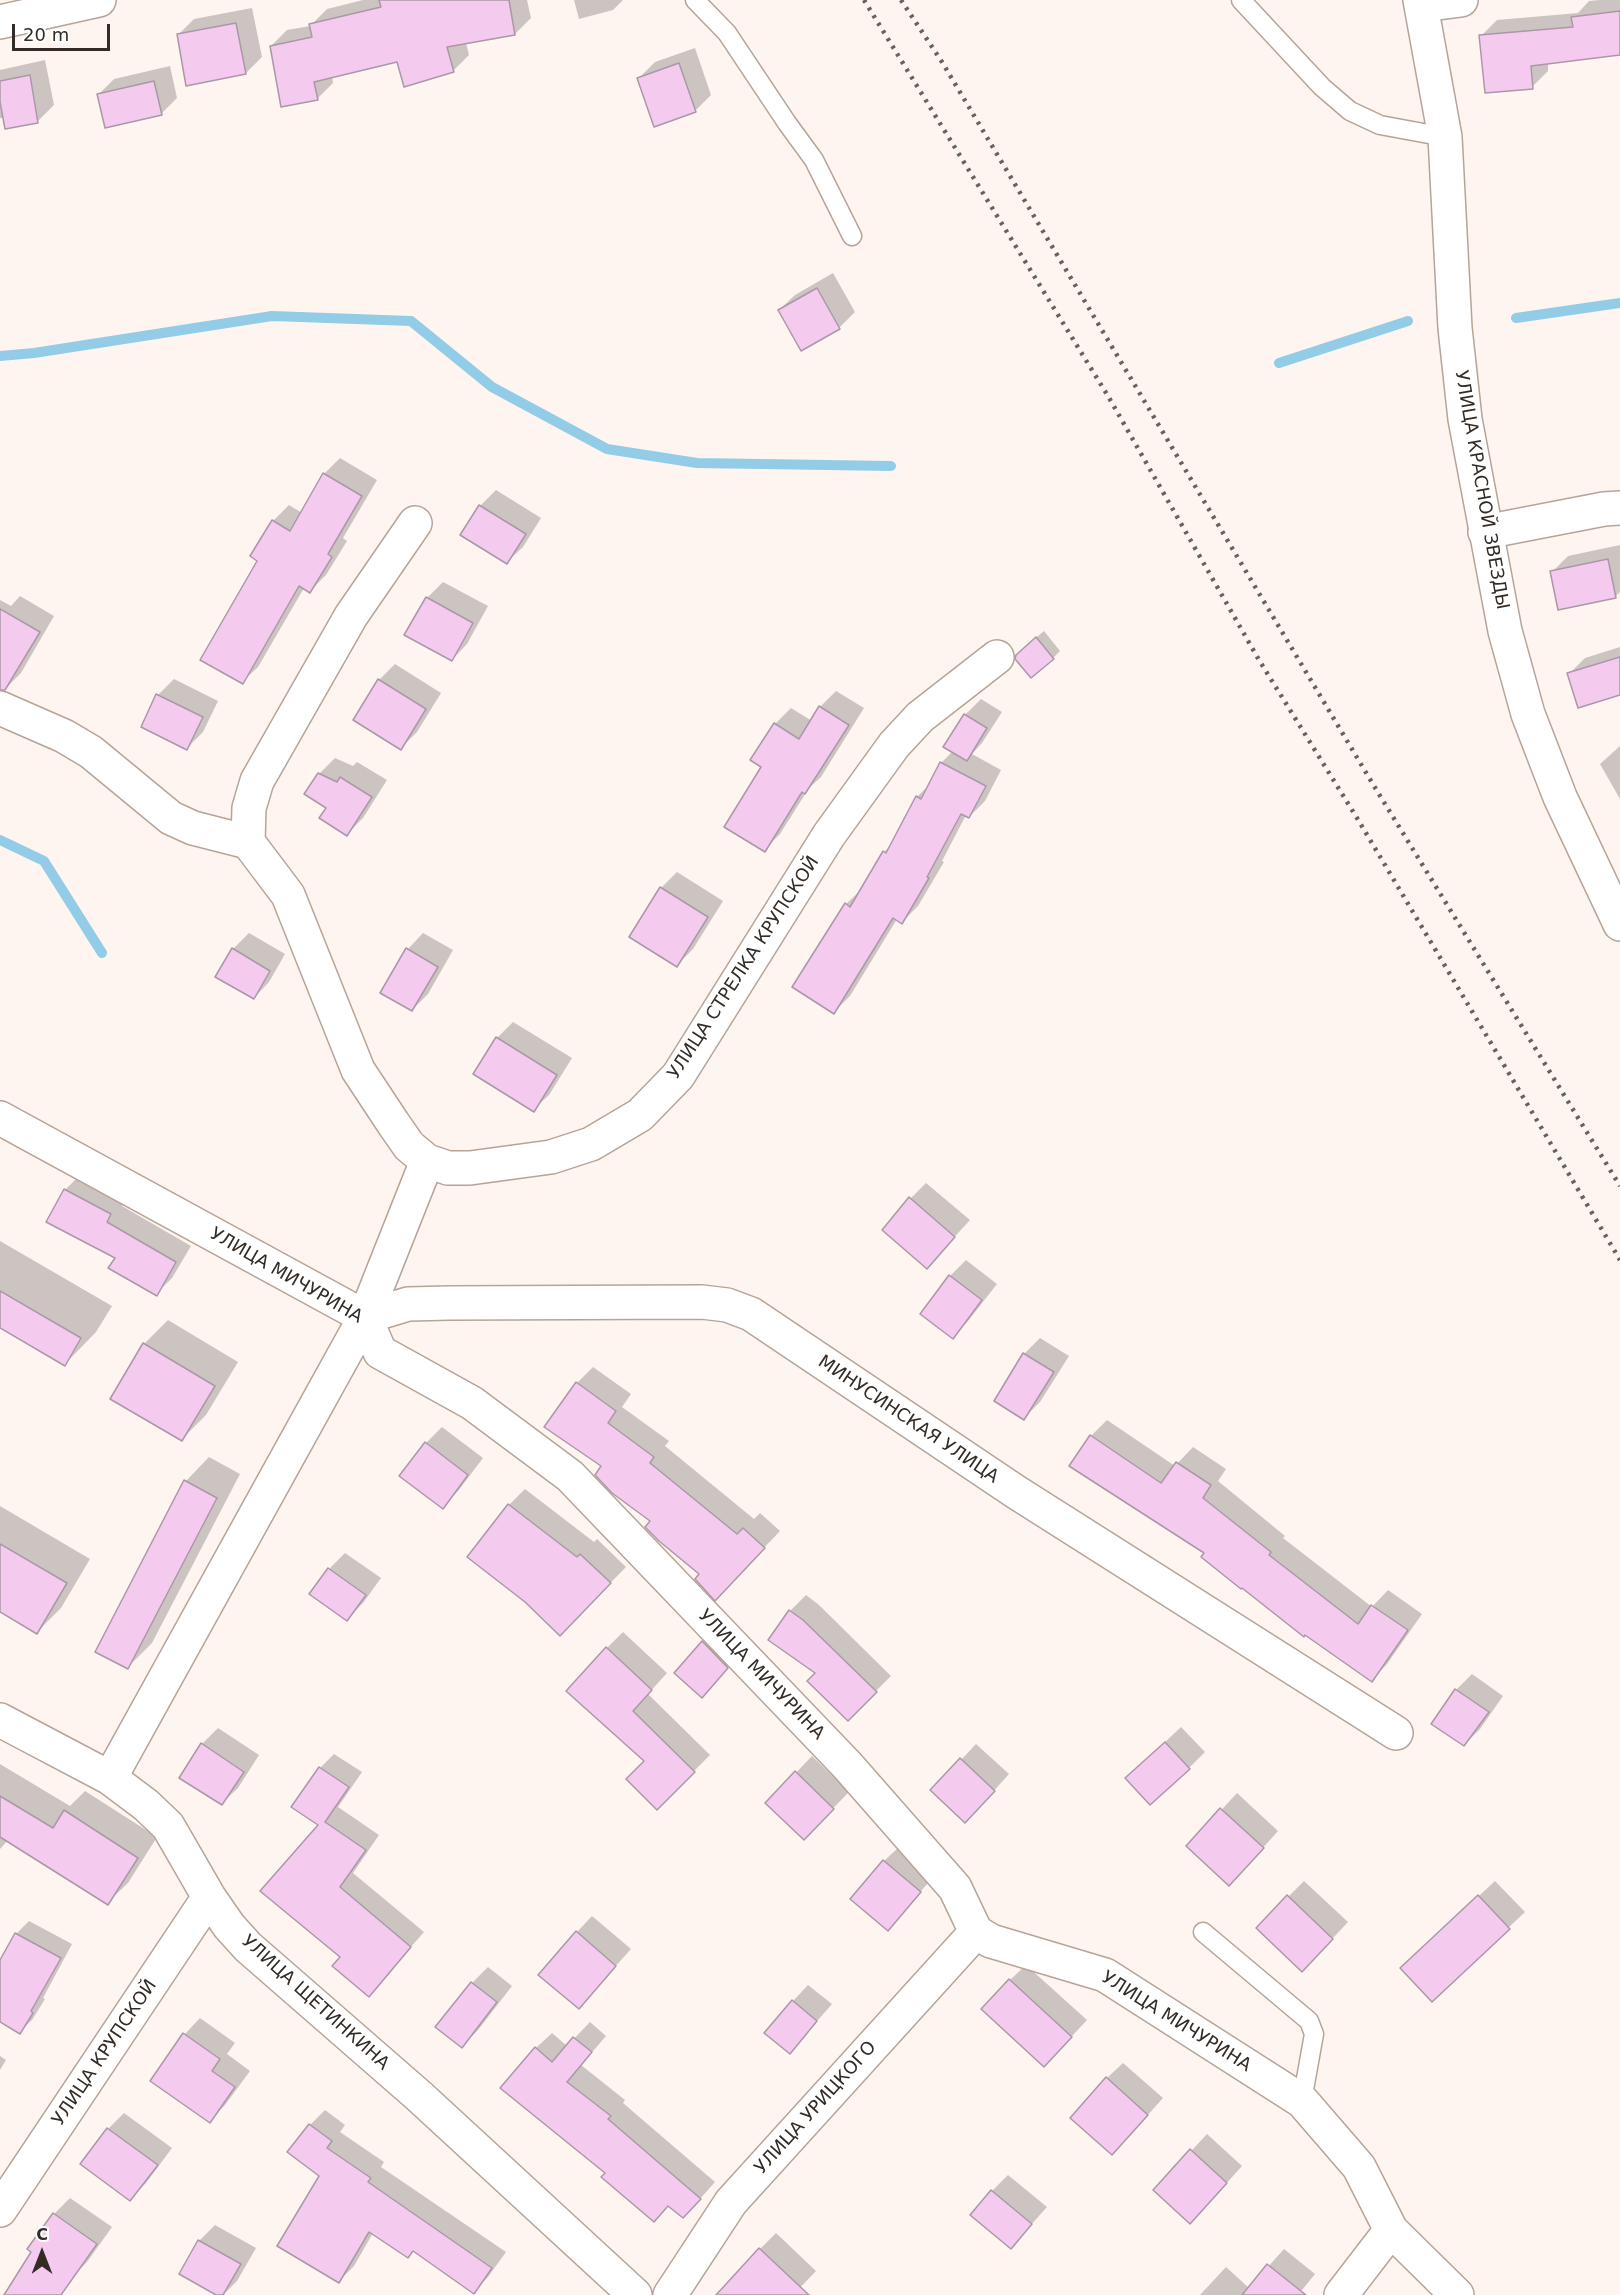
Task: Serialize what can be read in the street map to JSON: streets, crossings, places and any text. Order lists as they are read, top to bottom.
{
  "streets": {
    "street": [
      "УЛИЦА КРАСНОЙ ЗВЕЗДЫ",
      "УЛИЦА СТРЕЛКА КРУПСКОЙ",
      "УЛИЦА МИЧУРИНА",
      "МИНУСИНСКАЯ УЛИЦА",
      "УЛИЦА ЩЕТИНКИНА",
      "УЛИЦА КРУПСКОЙ",
      "УЛИЦА УРИЦКОГО"
    ]
  },
  "crossings": [
    ["УЛИЦА МИЧУРИНА", "МИНУСИНСКАЯ УЛИЦА"],
    ["УЛИЦА МИЧУРИНА", "УЛИЦА УРИЦКОГО"],
    ["УЛИЦА ЩЕТИНКИНА", "УЛИЦА КРУПСКОЙ"]
  ],
  "scale_bar": "20 m",
  "north": "top"
}
